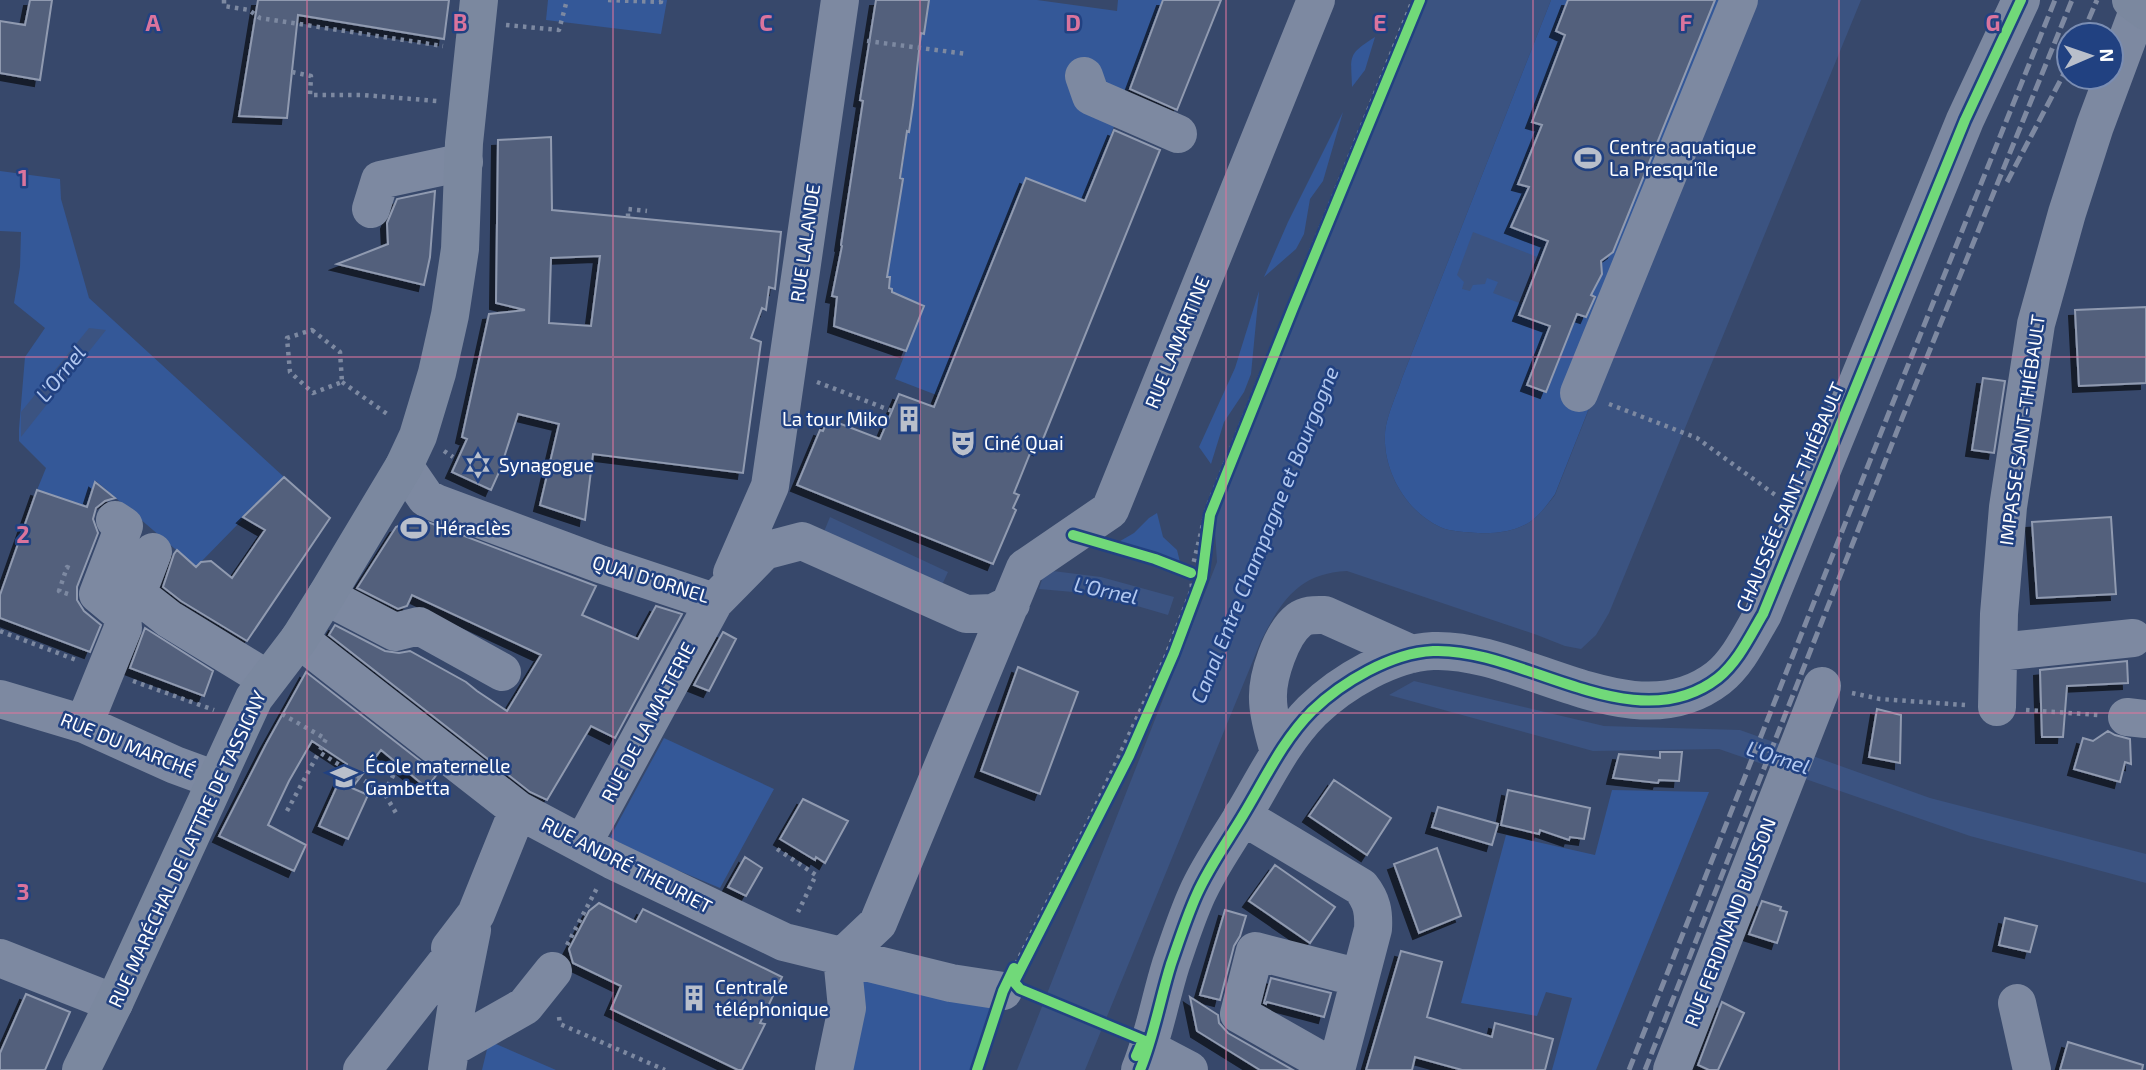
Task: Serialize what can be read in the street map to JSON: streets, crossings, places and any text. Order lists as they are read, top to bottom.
{
  "streets": {
    "main road": ["RUE MARÉCHAL DE LATTRE DE TASSIGNY"],
    "street": [
      "RUE LALANDE",
      "RUE LAMARTINE",
      "IMPASSE SAINT-THIÉBAULT",
      "CHAUSSÉE SAINT-THIÉBAULT",
      "QUAI D'ORNEL",
      "RUE DE LA MALTERIE",
      "RUE DU MARCHÉ",
      "RUE ANDRÉ THEURIET",
      "RUE FERDINAND BUISSON"
    ]
  },
  "crossings": [
    ["RUE LALANDE", "QUAI D'ORNEL"],
    ["RUE LALANDE", "RUE DE LA MALTERIE"],
    ["RUE LAMARTINE", "RUE ANDRÉ THEURIET"],
    ["QUAI D'ORNEL", "RUE DE LA MALTERIE"],
    ["RUE DE LA MALTERIE", "RUE ANDRÉ THEURIET"],
    ["RUE DU MARCHÉ", "RUE MARÉCHAL DE LATTRE DE TASSIGNY"],
    ["RUE MARÉCHAL DE LATTRE DE TASSIGNY", "RUE ANDRÉ THEURIET"]
  ],
  "water": ["L'Ornel", "Canal Entre Champagne et Bourgogne"],
  "places": {
    "sports": ["Centre aquatique La Presqu'île", "Héraclès"],
    "building": ["La tour Miko", "Centrale téléphonique"],
    "theatre": ["Ciné Quai"],
    "synagogue": ["Synagogue"],
    "school or university": ["École maternelle Gambetta"]
  },
  "north": "right",
  "grid": {
    "columns": [
      "A",
      "B",
      "C",
      "D",
      "E",
      "F",
      "G"
    ],
    "rows": ["1", "2", "3"]
  }
}
